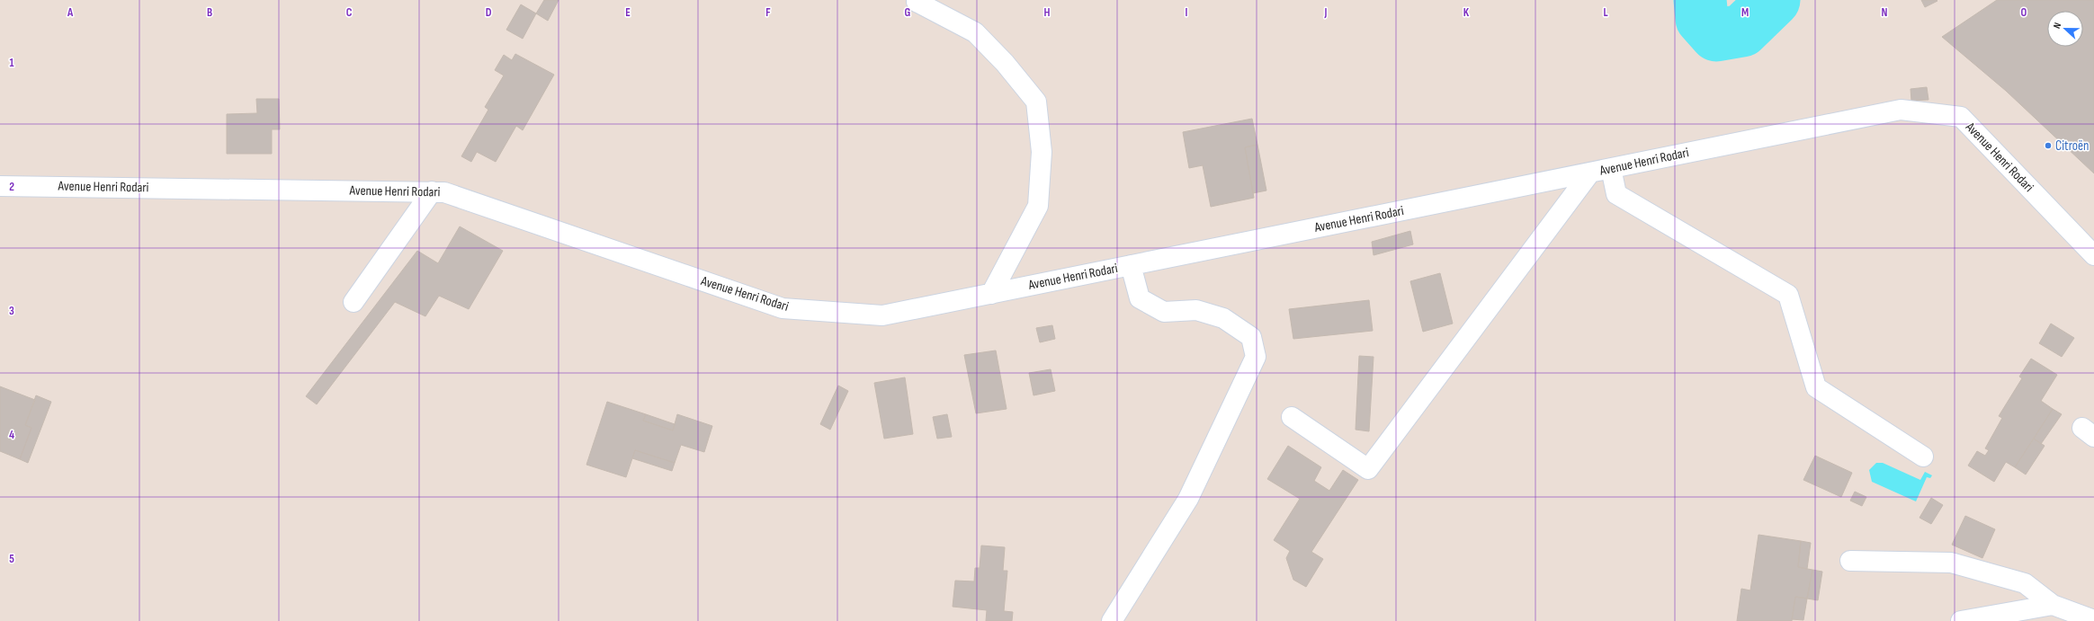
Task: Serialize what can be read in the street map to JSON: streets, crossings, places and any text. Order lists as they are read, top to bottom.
{
  "streets": {
    "street": ["Avenue Henri Rodari"]
  },
  "places": ["Citroën"],
  "north": "left",
  "grid": {
    "columns": [
      "A",
      "B",
      "C",
      "D",
      "E",
      "F",
      "G",
      "H",
      "I",
      "J",
      "K",
      "L",
      "M",
      "N",
      "O"
    ],
    "rows": [
      "1",
      "2",
      "3",
      "4",
      "5"
    ]
  }
}
